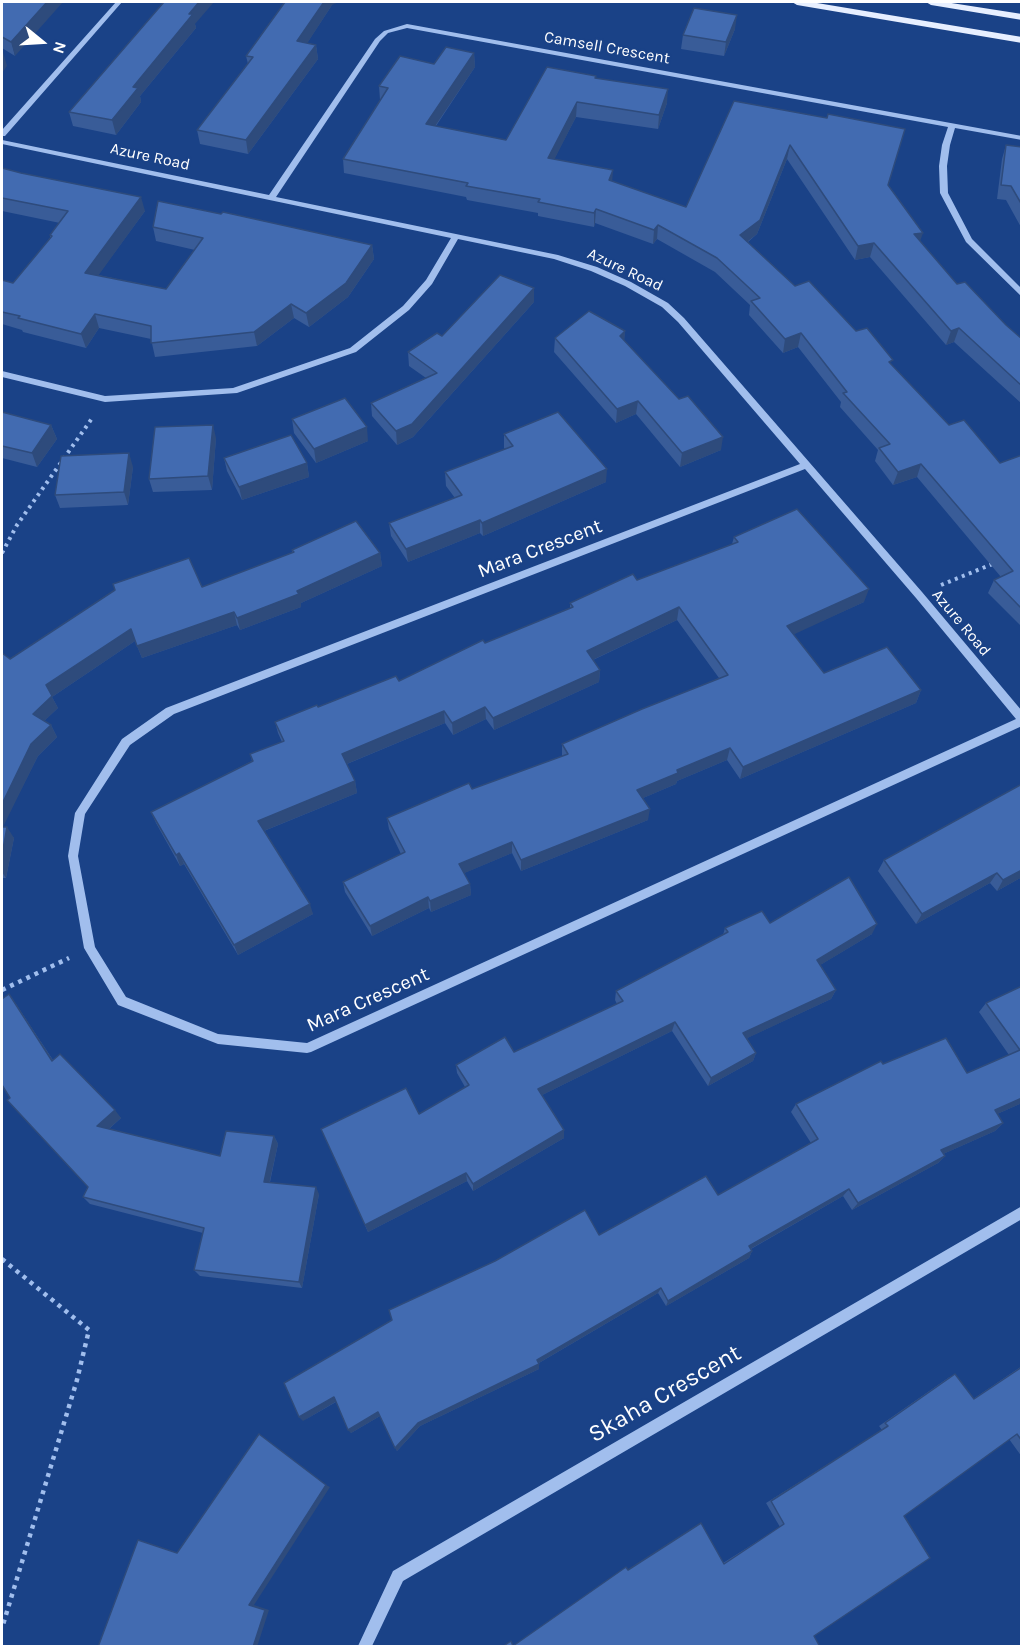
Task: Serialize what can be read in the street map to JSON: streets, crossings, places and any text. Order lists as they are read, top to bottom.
{
  "streets": {
    "street": [
      "Camsell Crescent",
      "Azure Road",
      "Mara Crescent",
      "Skaha Crescent"
    ]
  },
  "crossings": [
    ["Camsell Crescent", "Azure Road"],
    ["Azure Road", "Mara Crescent"]
  ],
  "north": "right"
}
